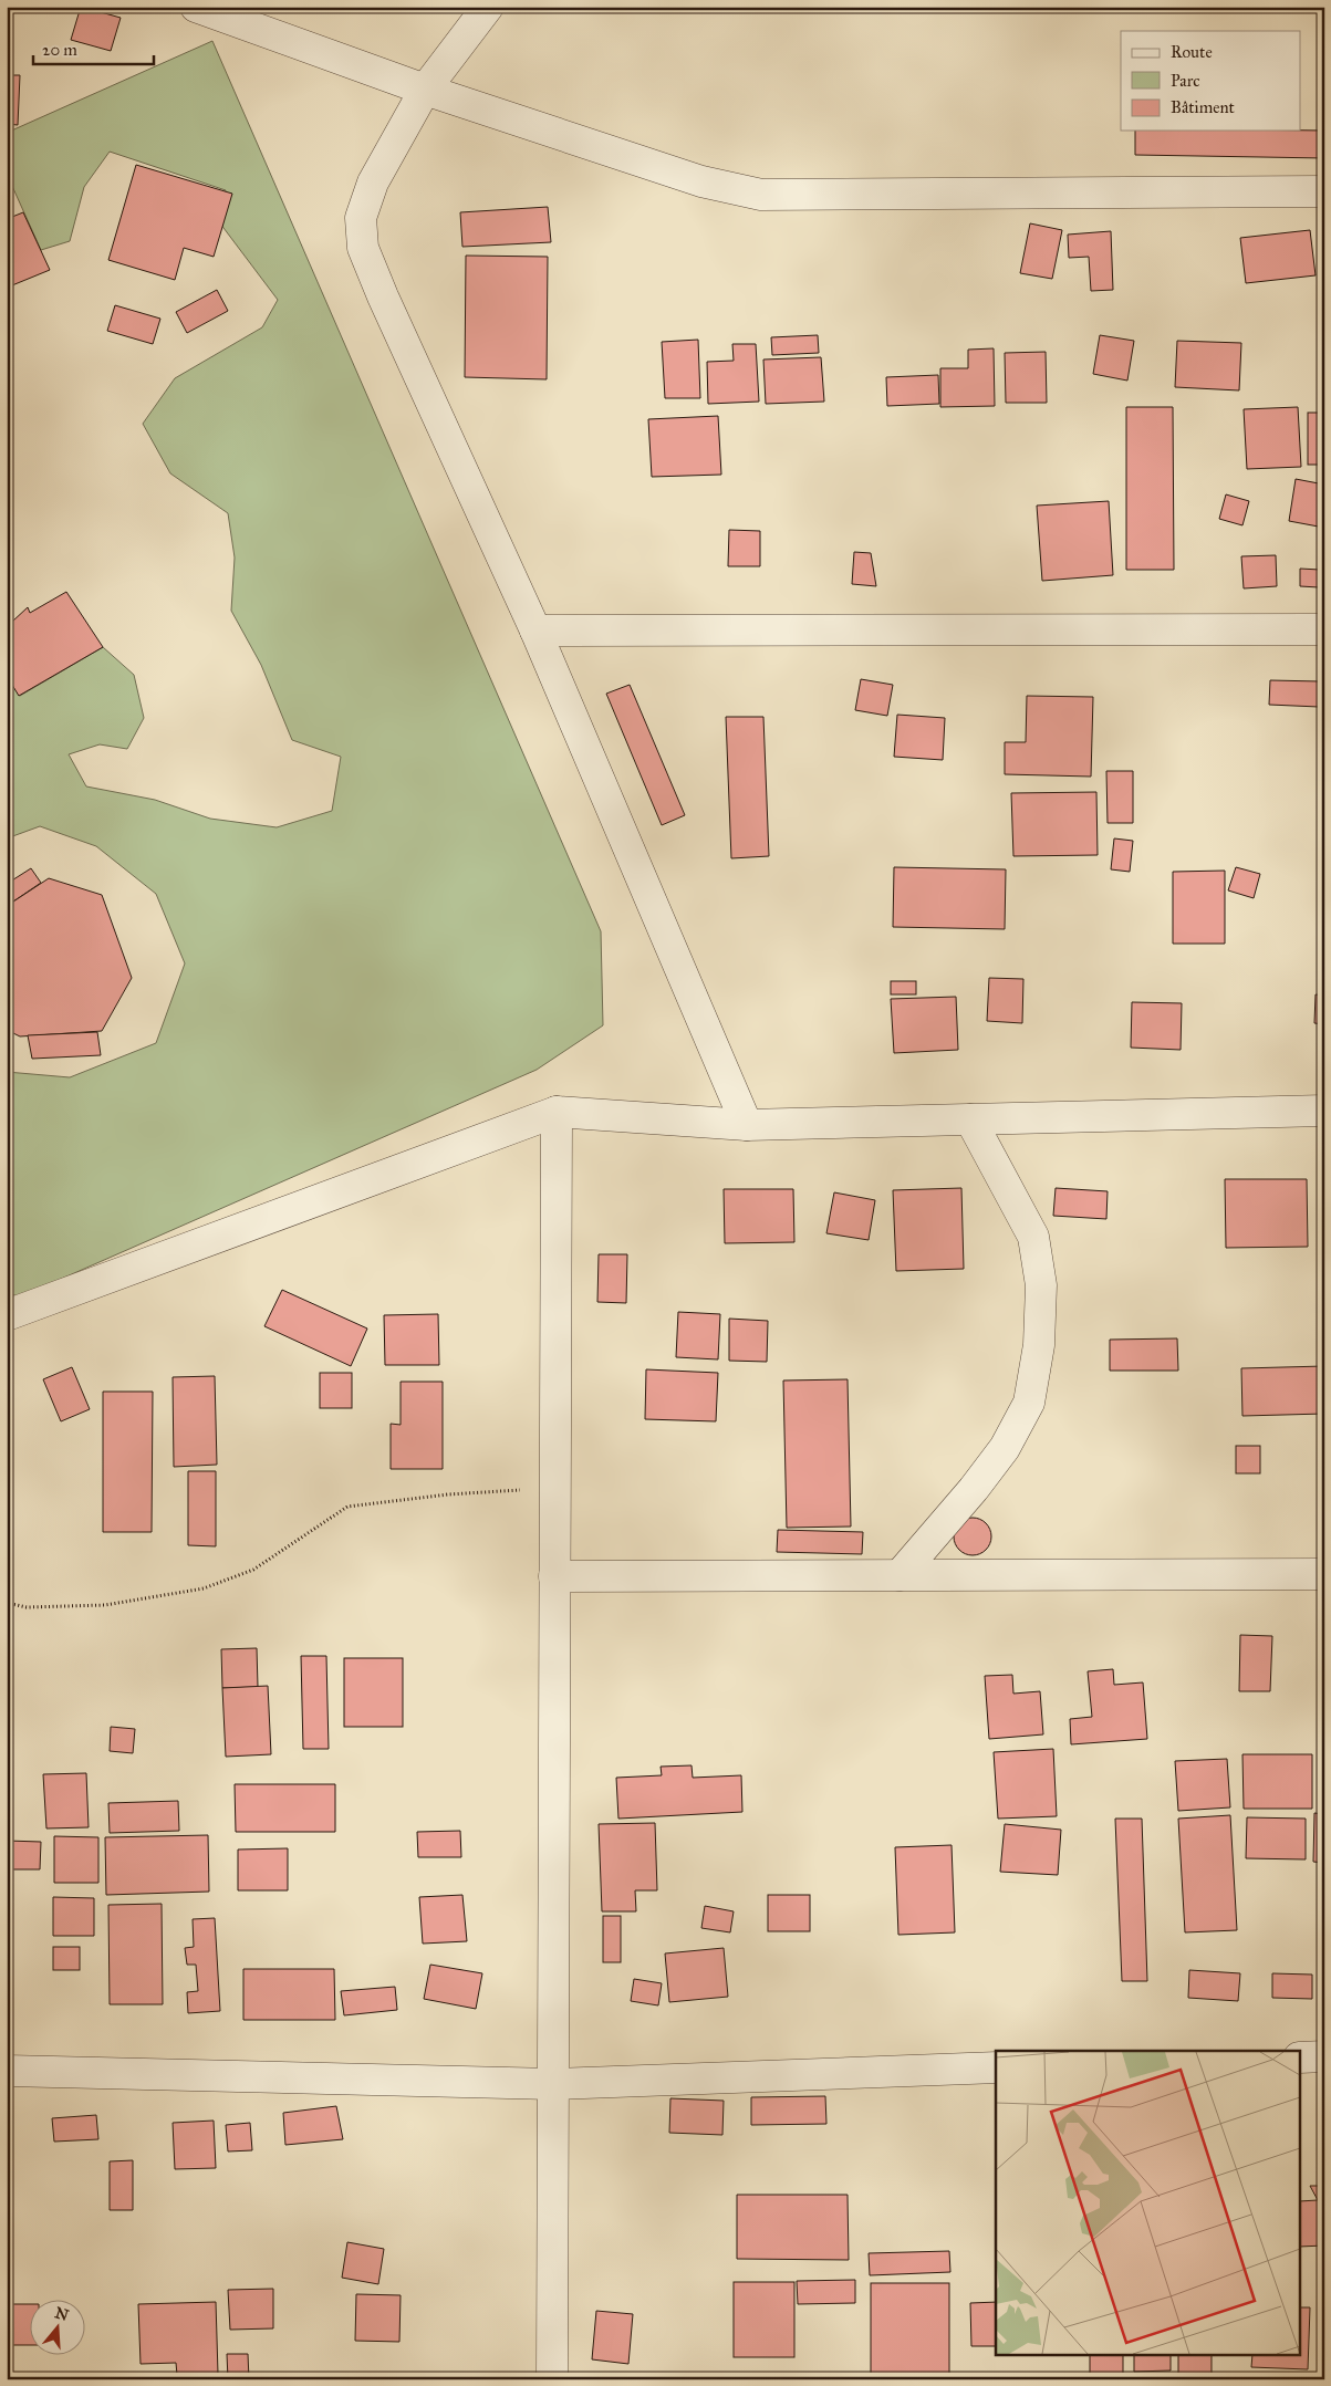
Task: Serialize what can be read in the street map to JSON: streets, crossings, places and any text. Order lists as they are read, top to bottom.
{
  "legend": ["Route", "Parc", "Bâtiment"],
  "scale_bar": "20 m",
  "north": "top"
}
